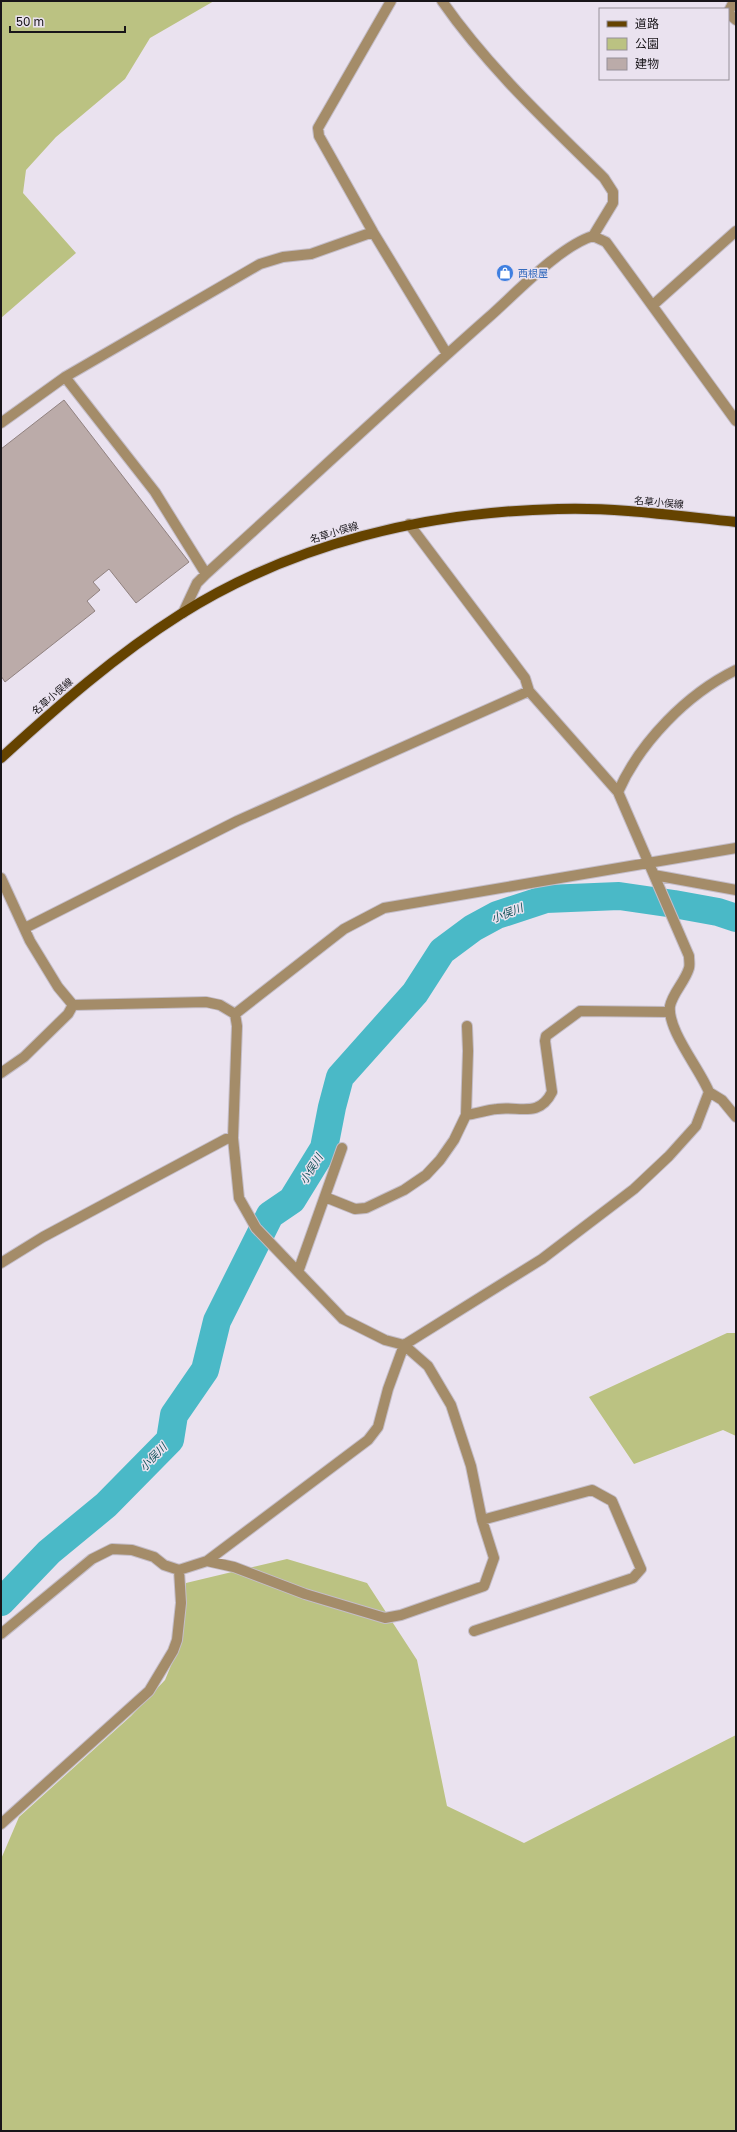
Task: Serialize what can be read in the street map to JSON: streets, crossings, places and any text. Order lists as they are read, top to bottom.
{
  "streets": {
    "main road": ["名草小俣線"]
  },
  "water": ["小俣川"],
  "places": {
    "shop": ["西根屋"]
  },
  "legend": ["道路", "公園", "建物"],
  "scale_bar": "50 m"
}
